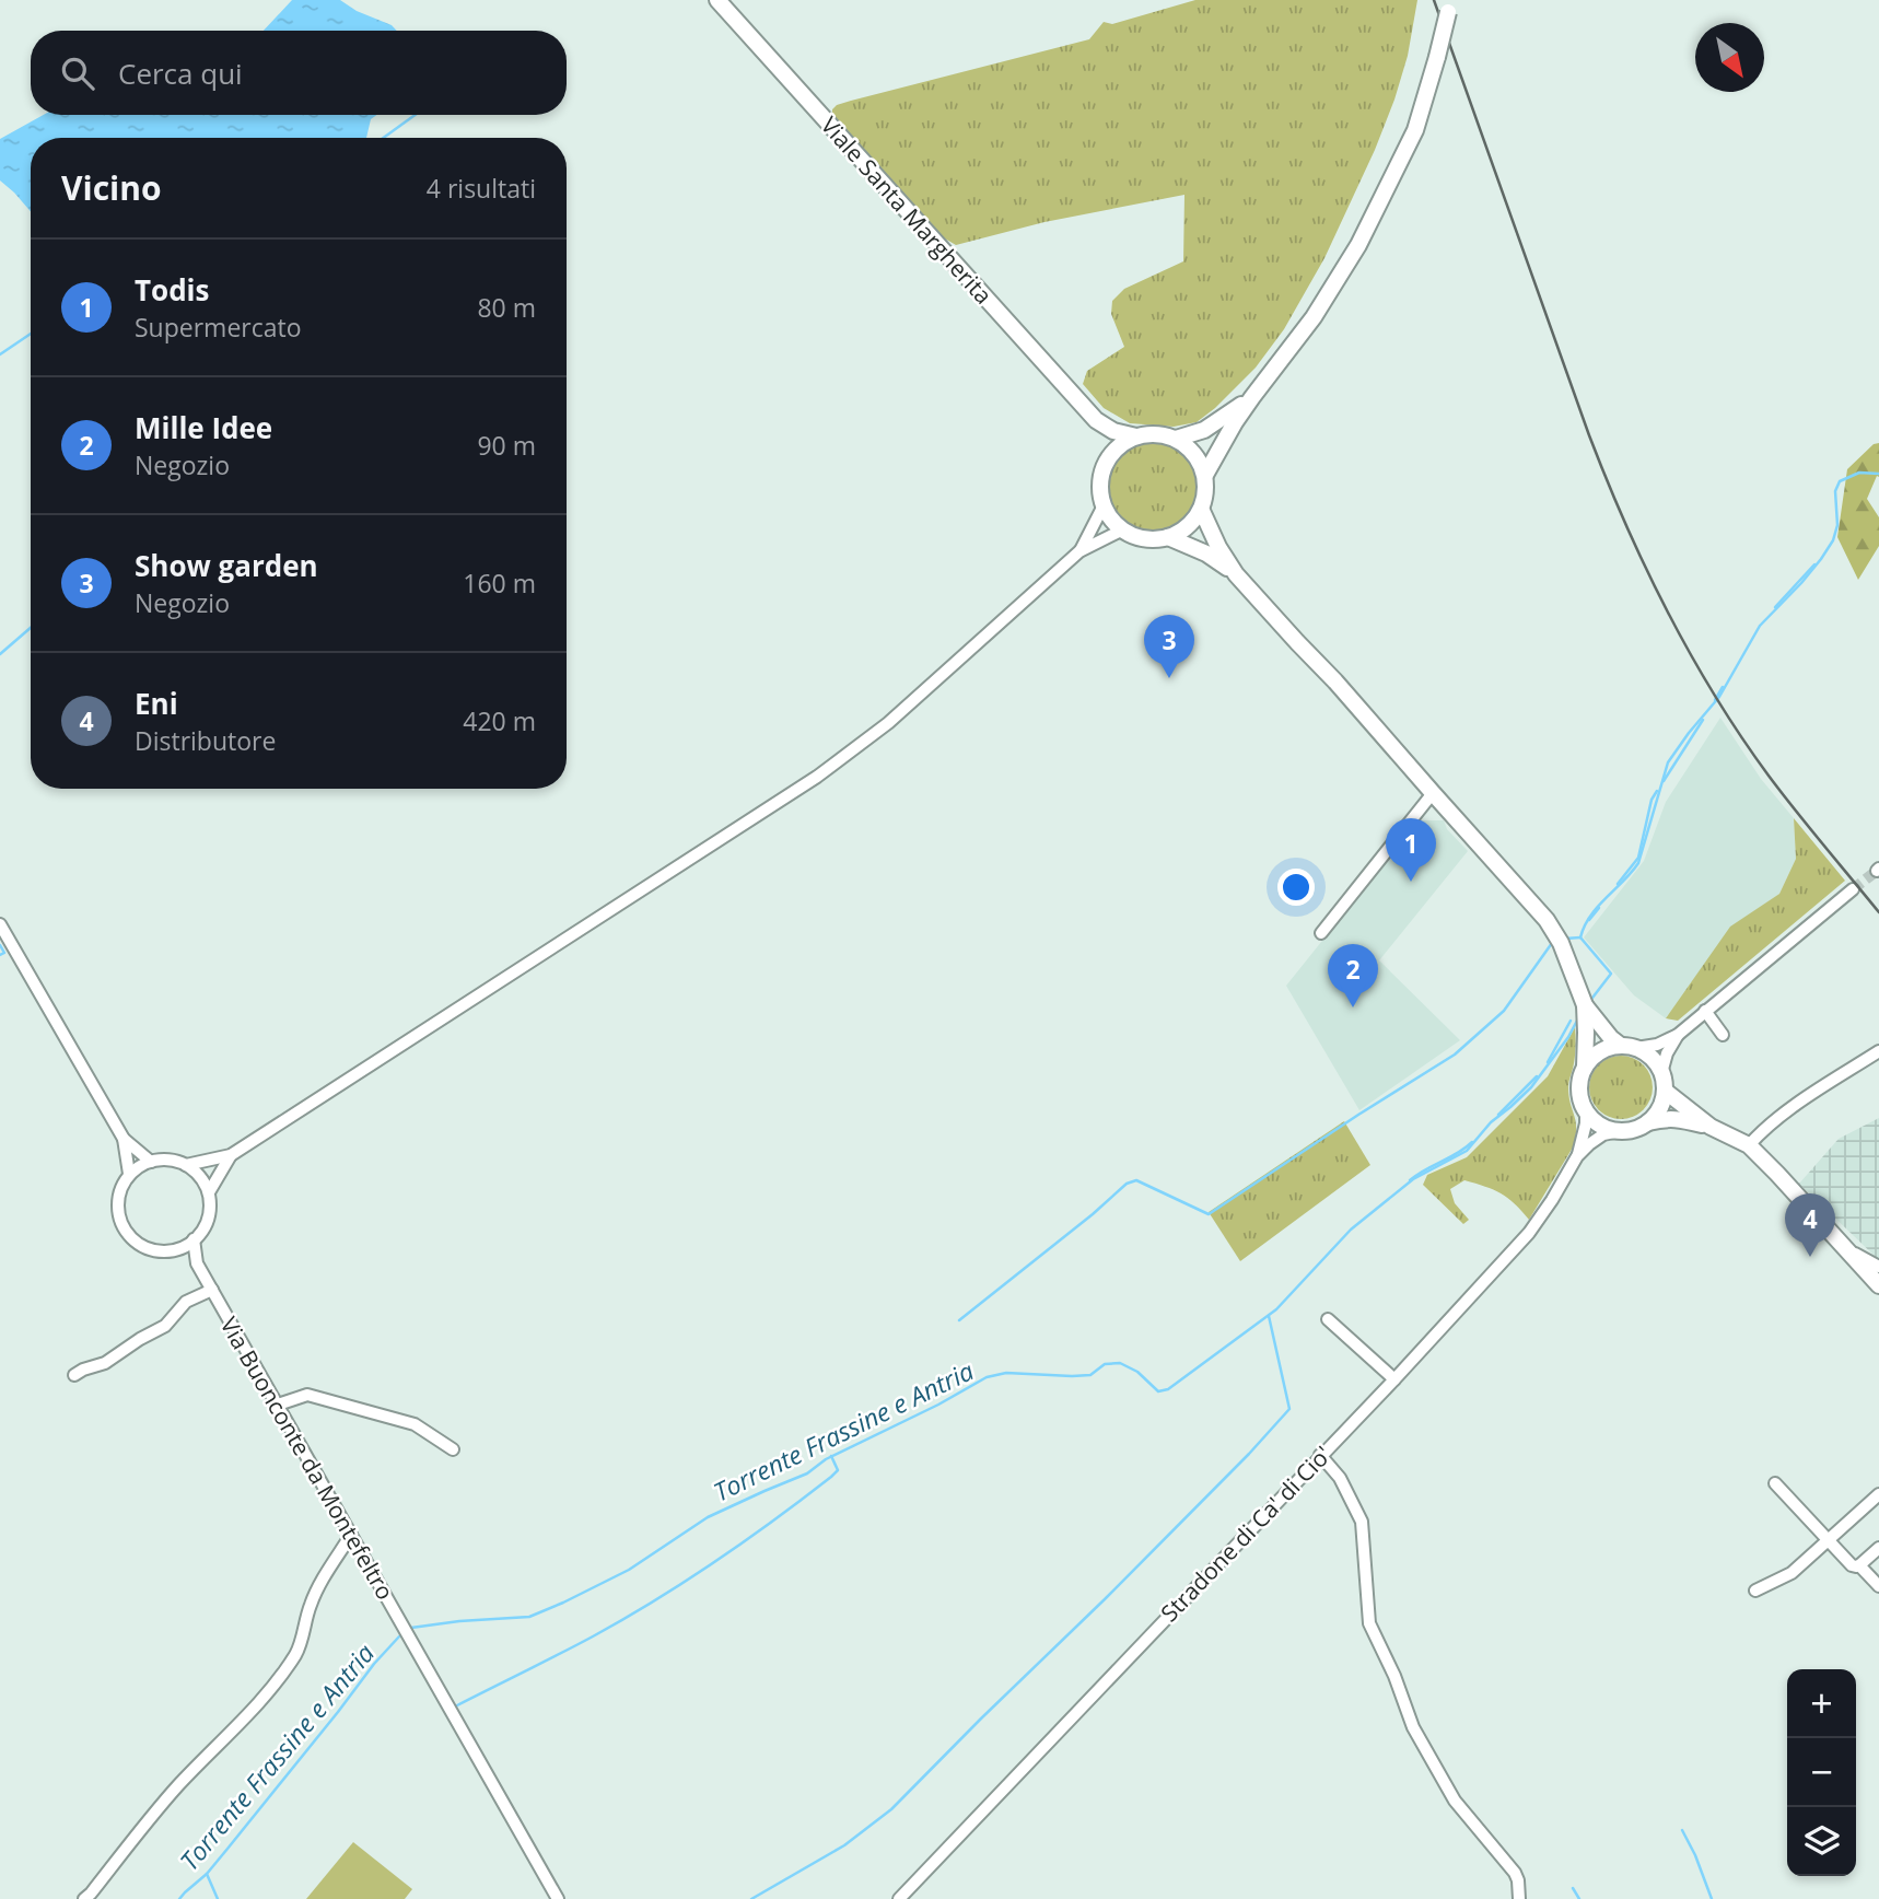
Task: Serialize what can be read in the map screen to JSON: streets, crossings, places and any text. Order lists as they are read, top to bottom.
{
  "streets": {
    "main road": ["Viale Santa Margherita"],
    "street": ["Via Buonconte da Montefeltro", "Stradone di Ca' di Cio'"]
  },
  "water": ["Torrente Frassine e Antria"],
  "north": "bottom right",
  "page": {
    "search": "Cerca qui",
    "heading": ["Vicino", "4 risultati"],
    "list": [
      {
        "mark": "1",
        "name": "Todis",
        "note": "Supermercato",
        "value": "80 m"
      },
      {
        "mark": "2",
        "name": "Mille Idee",
        "note": "Negozio",
        "value": "90 m"
      },
      {
        "mark": "3",
        "name": "Show garden",
        "note": "Negozio",
        "value": "160 m"
      },
      {
        "mark": "4",
        "name": "Eni",
        "note": "Distributore",
        "value": "420 m"
      }
    ],
    "pins": [
      "3",
      "1",
      "2",
      "4"
    ],
    "map_buttons": ["+", "−"]
  }
}
